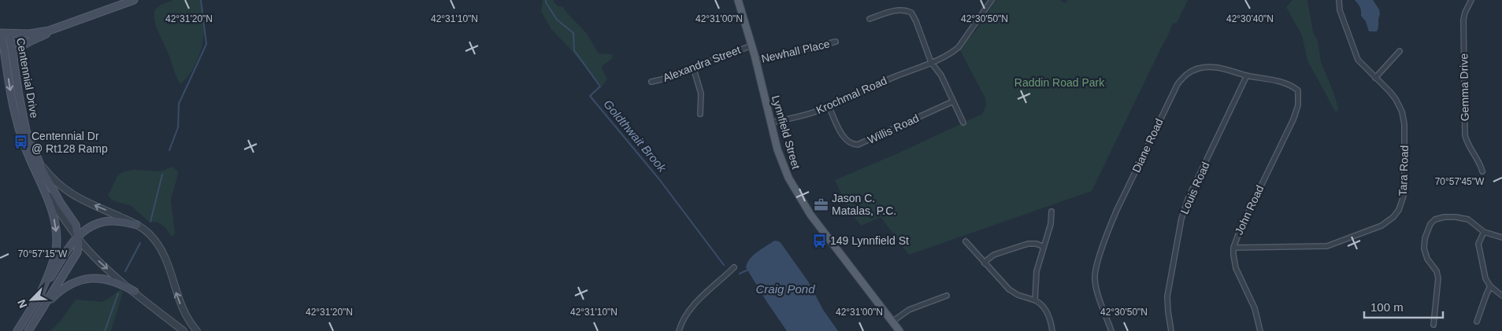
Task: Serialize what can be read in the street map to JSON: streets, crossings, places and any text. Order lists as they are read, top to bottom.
{
  "streets": {
    "main road": ["Centennial Drive", "Lynnfield Street"],
    "street": [
      "Newhall Place",
      "Alexandra Street",
      "Gemma Drive",
      "Krochmal Road",
      "Willis Road",
      "Diane Road",
      "Tara Road",
      "Louis Road",
      "John Road"
    ]
  },
  "crossings": [
    ["Newhall Place", "Lynnfield Street"],
    ["Alexandra Street", "Lynnfield Street"],
    ["Krochmal Road", "Willis Road"],
    ["Krochmal Road", "Lynnfield Street"],
    ["Diane Road", "Louis Road"],
    ["Diane Road", "John Road"],
    ["Tara Road", "John Road"]
  ],
  "water": ["Goldthwait Brook", "Craig Pond"],
  "parks": ["Raddin Road Park"],
  "places": {
    "bus stop": ["Centennial Dr @ Rt128 Ramp", "149 Lynnfield St"],
    "office": ["Jason C. Matalas, P.C."]
  },
  "scale_bar": "100 m",
  "north": "bottom left",
  "coordinates": [
    "42°31'20\"N",
    "42°30'50\"N",
    "42°30'40\"N",
    "42°31'10\"N",
    "42°31'00\"N",
    "70°57'45\"W",
    "70°57'15\"W"
  ]
}
